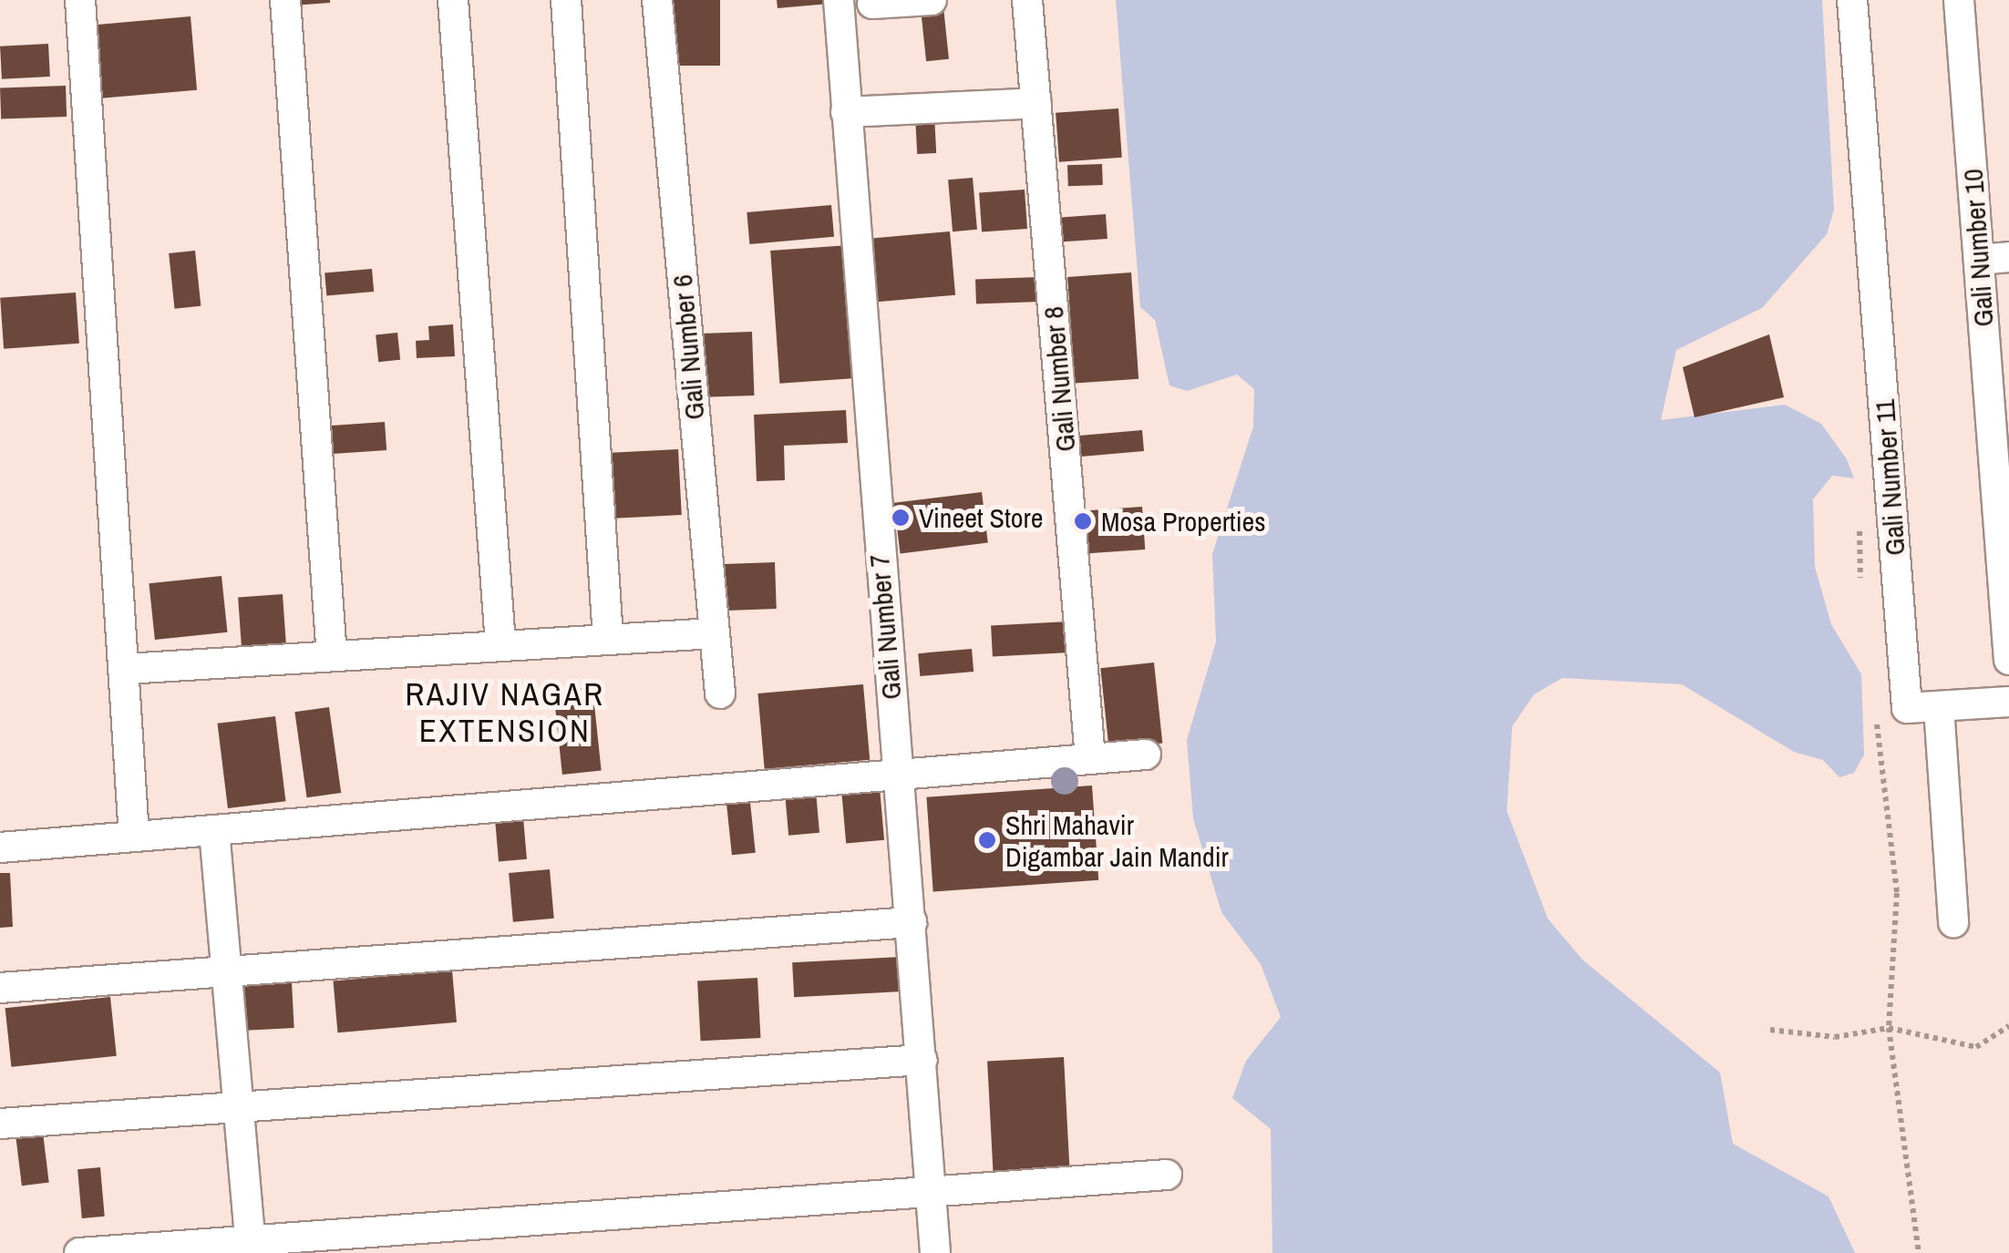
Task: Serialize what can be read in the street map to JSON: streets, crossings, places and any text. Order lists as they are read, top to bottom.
{
  "streets": {
    "street": [
      "Gali Number 10",
      "Gali Number 6",
      "Gali Number 8",
      "Gali Number 11",
      "Gali Number 7"
    ]
  },
  "districts": ["RAJIV NAGAR EXTENSION"],
  "places": ["Vineet Store", "Mosa Properties", "Shri Mahavir Digambar Jain Mandir"]
}
